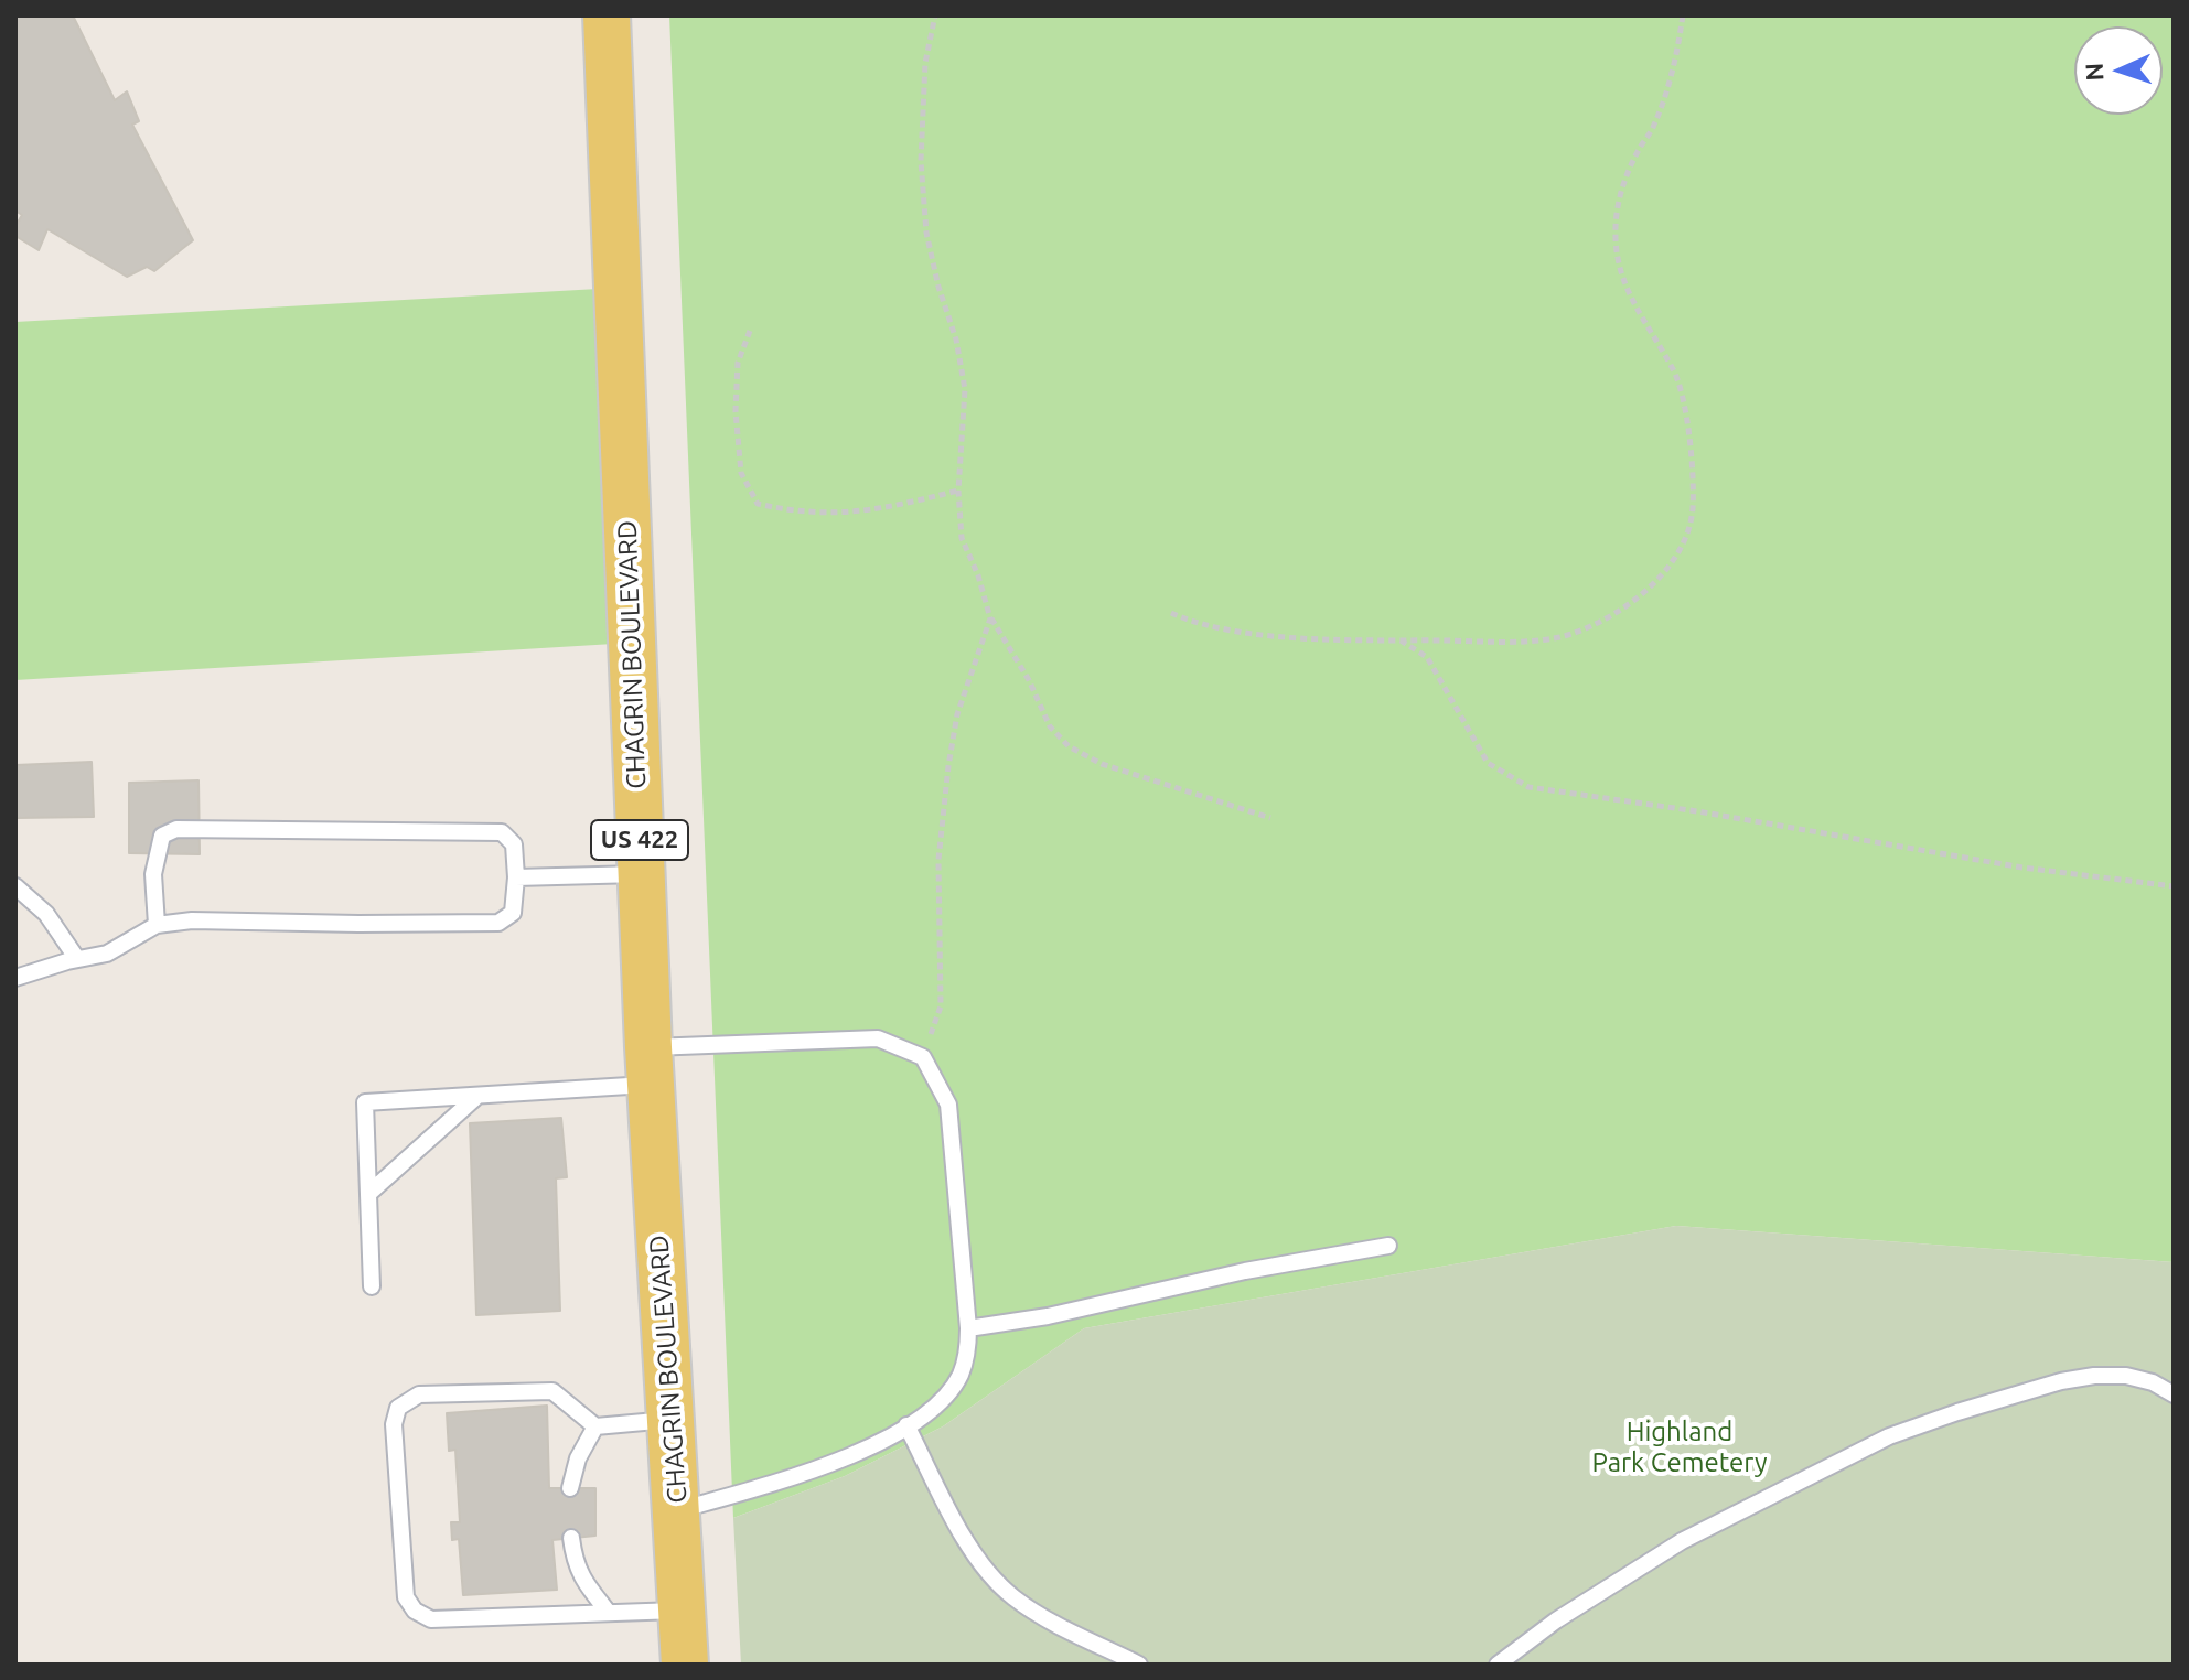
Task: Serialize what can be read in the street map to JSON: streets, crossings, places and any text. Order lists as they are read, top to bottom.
{
  "streets": {
    "main road": ["CHAGRIN BOULEVARD", "US 422"]
  },
  "parks": ["Highland Park Cemetery"],
  "north": "left"
}
